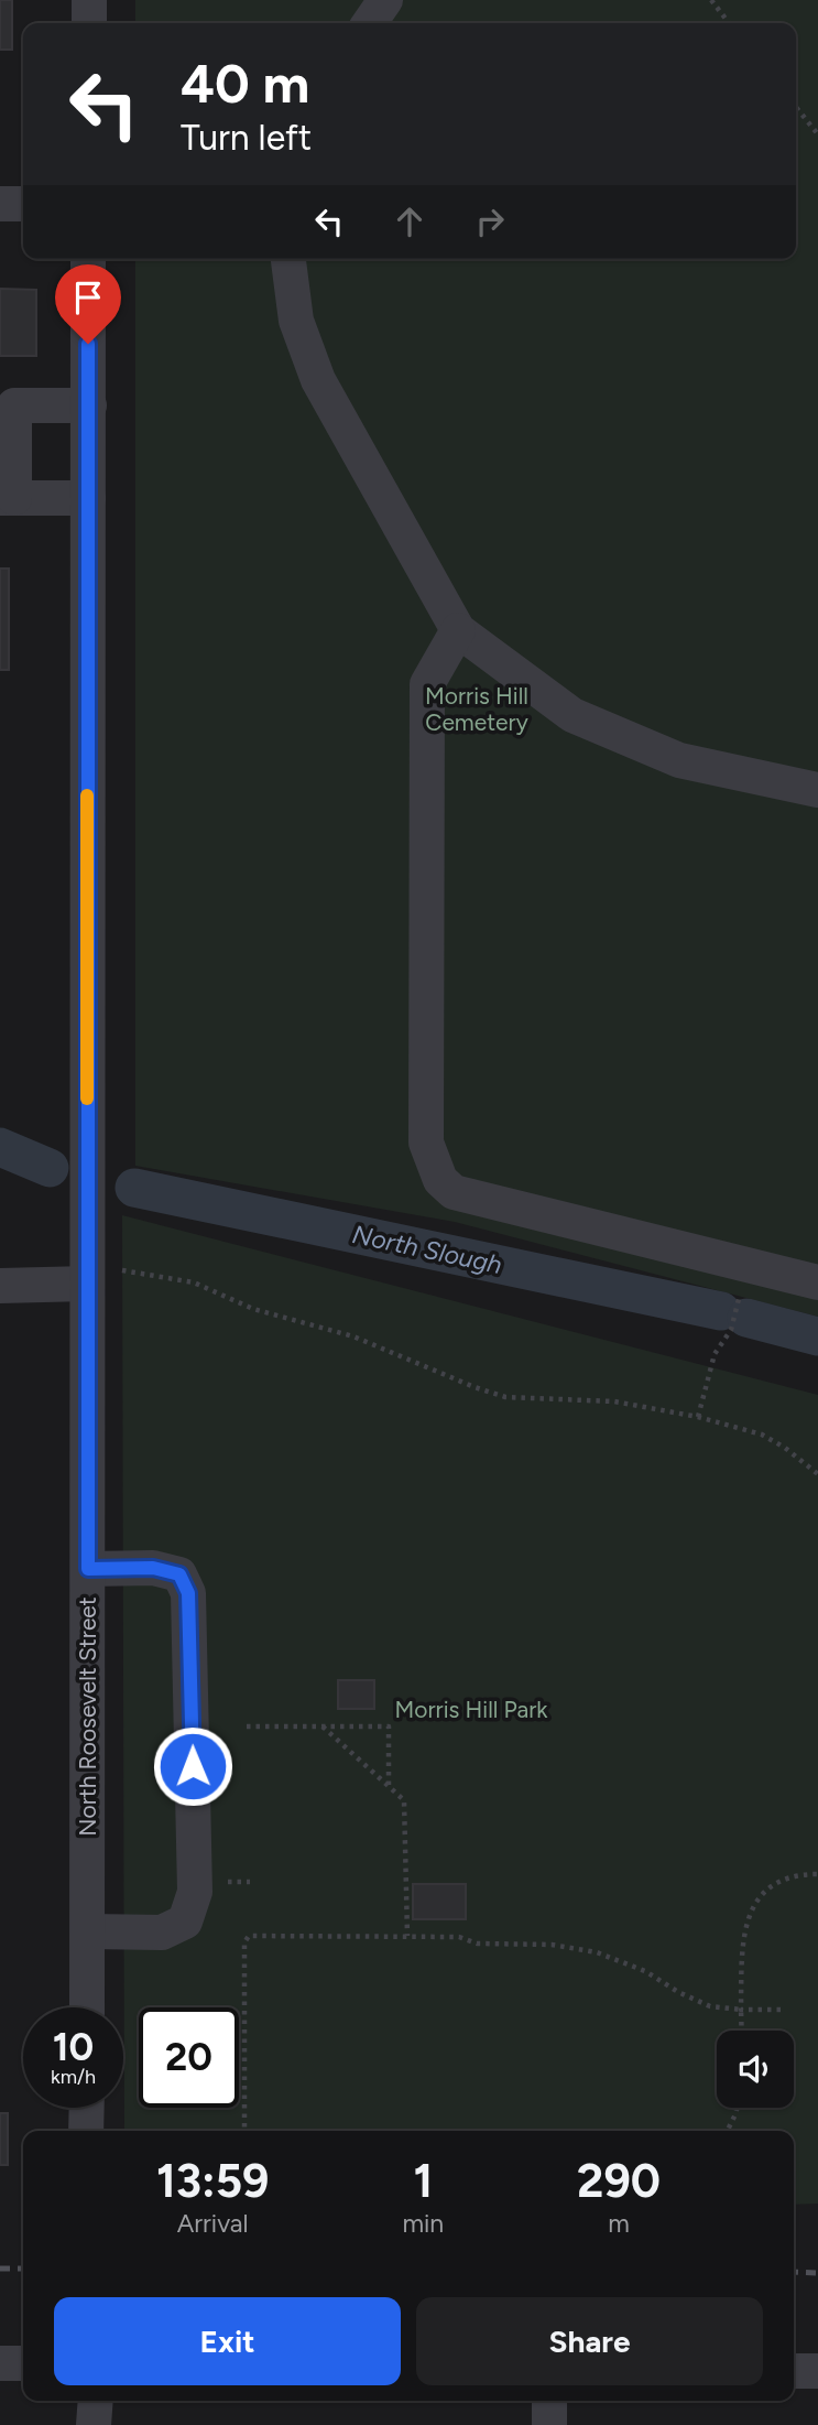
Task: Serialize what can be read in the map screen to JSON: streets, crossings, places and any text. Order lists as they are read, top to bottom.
{
  "streets": {
    "street": ["North Roosevelt Street"]
  },
  "water": ["North Slough"],
  "parks": ["Morris Hill Cemetery", "Morris Hill Park"],
  "page": {
    "turn": ["40 m", "Turn left"],
    "speed": "10 km/h",
    "limit": "20",
    "eta": [
      "13:59",
      "Arrival",
      "1",
      "min",
      "290",
      "m"
    ],
    "buttons": ["Exit", "Share"]
  }
}
